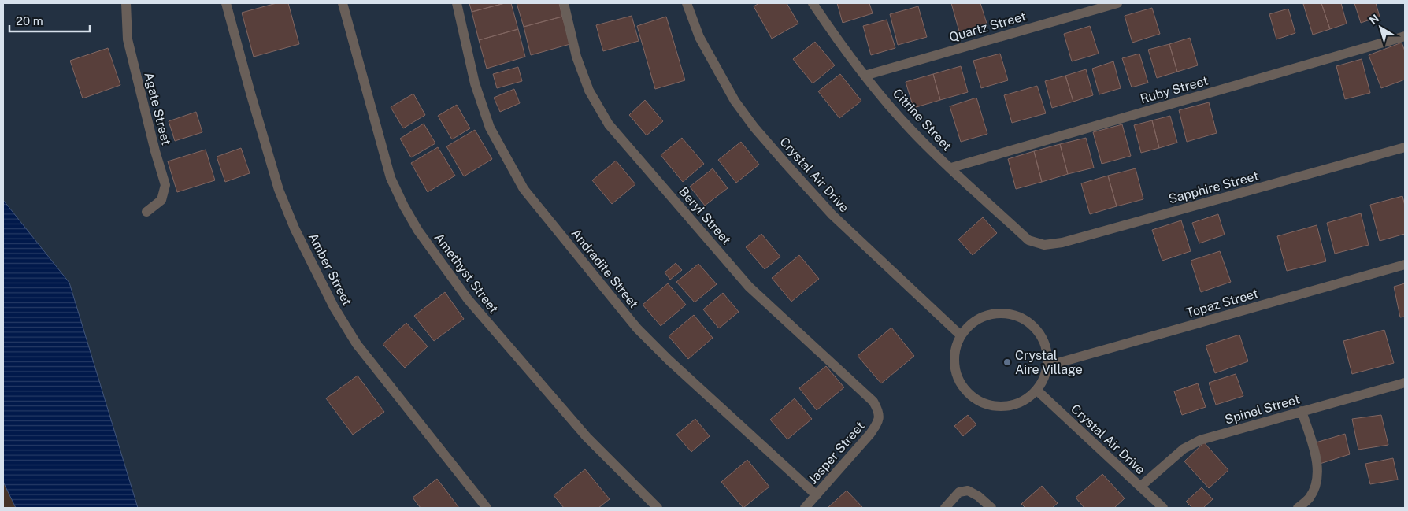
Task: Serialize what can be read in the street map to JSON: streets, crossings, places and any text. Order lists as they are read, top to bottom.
{
  "streets": {
    "street": [
      "Quartz Street",
      "Ruby Street",
      "Agate Street",
      "Citrine Street",
      "Crystal Air Drive",
      "Sapphire Street",
      "Beryl Street",
      "Andradite Street",
      "Amber Street",
      "Amethyst Street",
      "Topaz Street",
      "Spinel Street",
      "Jasper Street"
    ]
  },
  "crossings": [
    ["Quartz Street", "Citrine Street"],
    ["Ruby Street", "Citrine Street"],
    ["Citrine Street", "Sapphire Street"],
    ["Crystal Air Drive", "Topaz Street"],
    ["Crystal Air Drive", "Spinel Street"],
    ["Beryl Street", "Jasper Street"],
    ["Andradite Street", "Jasper Street"]
  ],
  "places": ["Crystal Aire Village"],
  "scale_bar": "20 m",
  "north": "top left"
}
